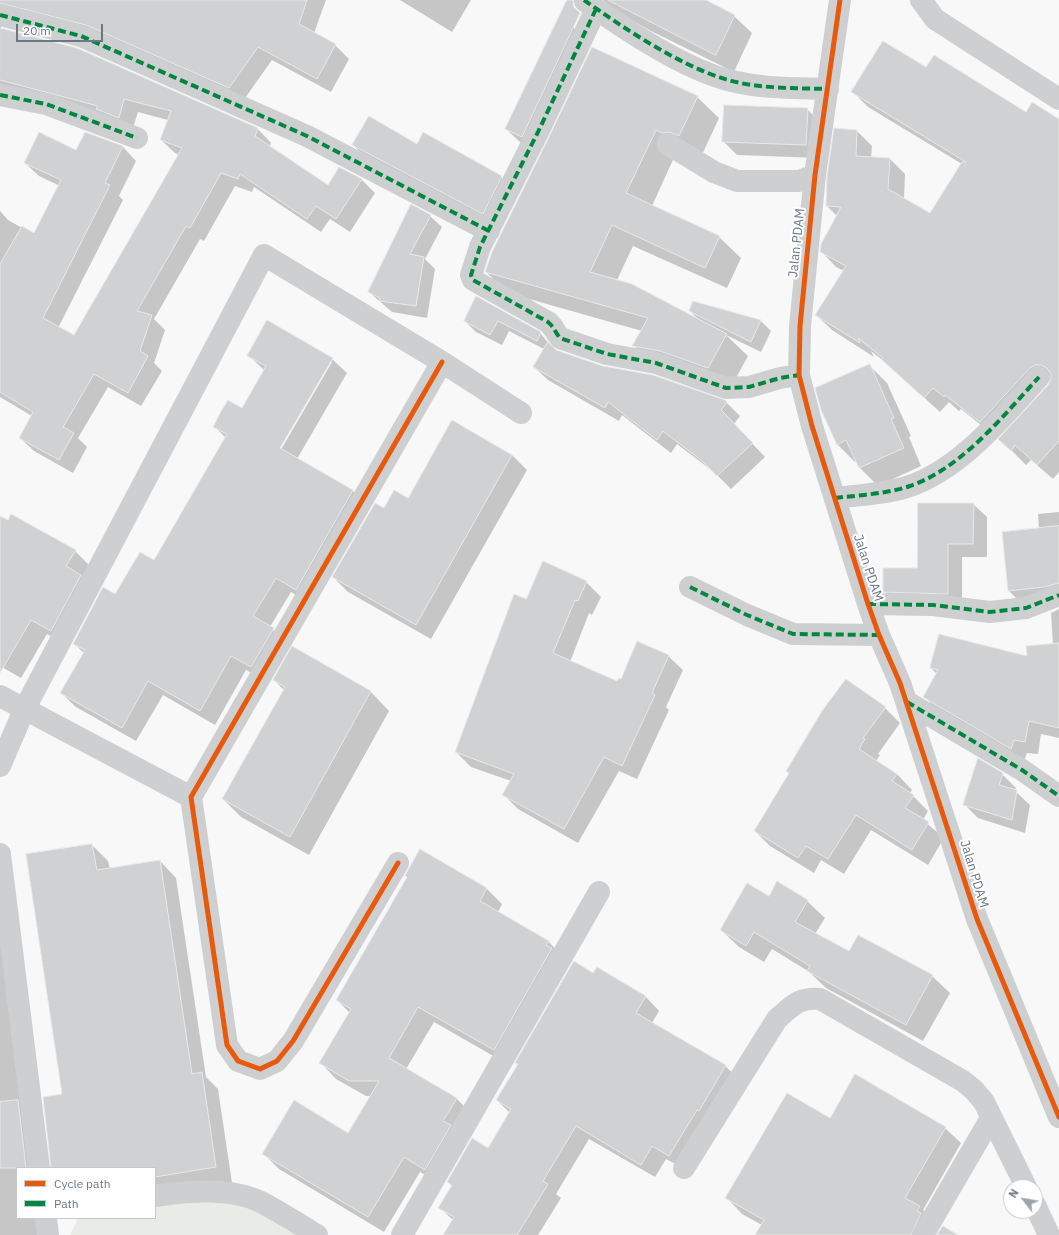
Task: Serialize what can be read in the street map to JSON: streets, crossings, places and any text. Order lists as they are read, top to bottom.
{
  "streets": {
    "street": ["Jalan PDAM"]
  },
  "legend": ["Cycle path", "Path"],
  "scale_bar": "20 m",
  "north": "top left"
}
